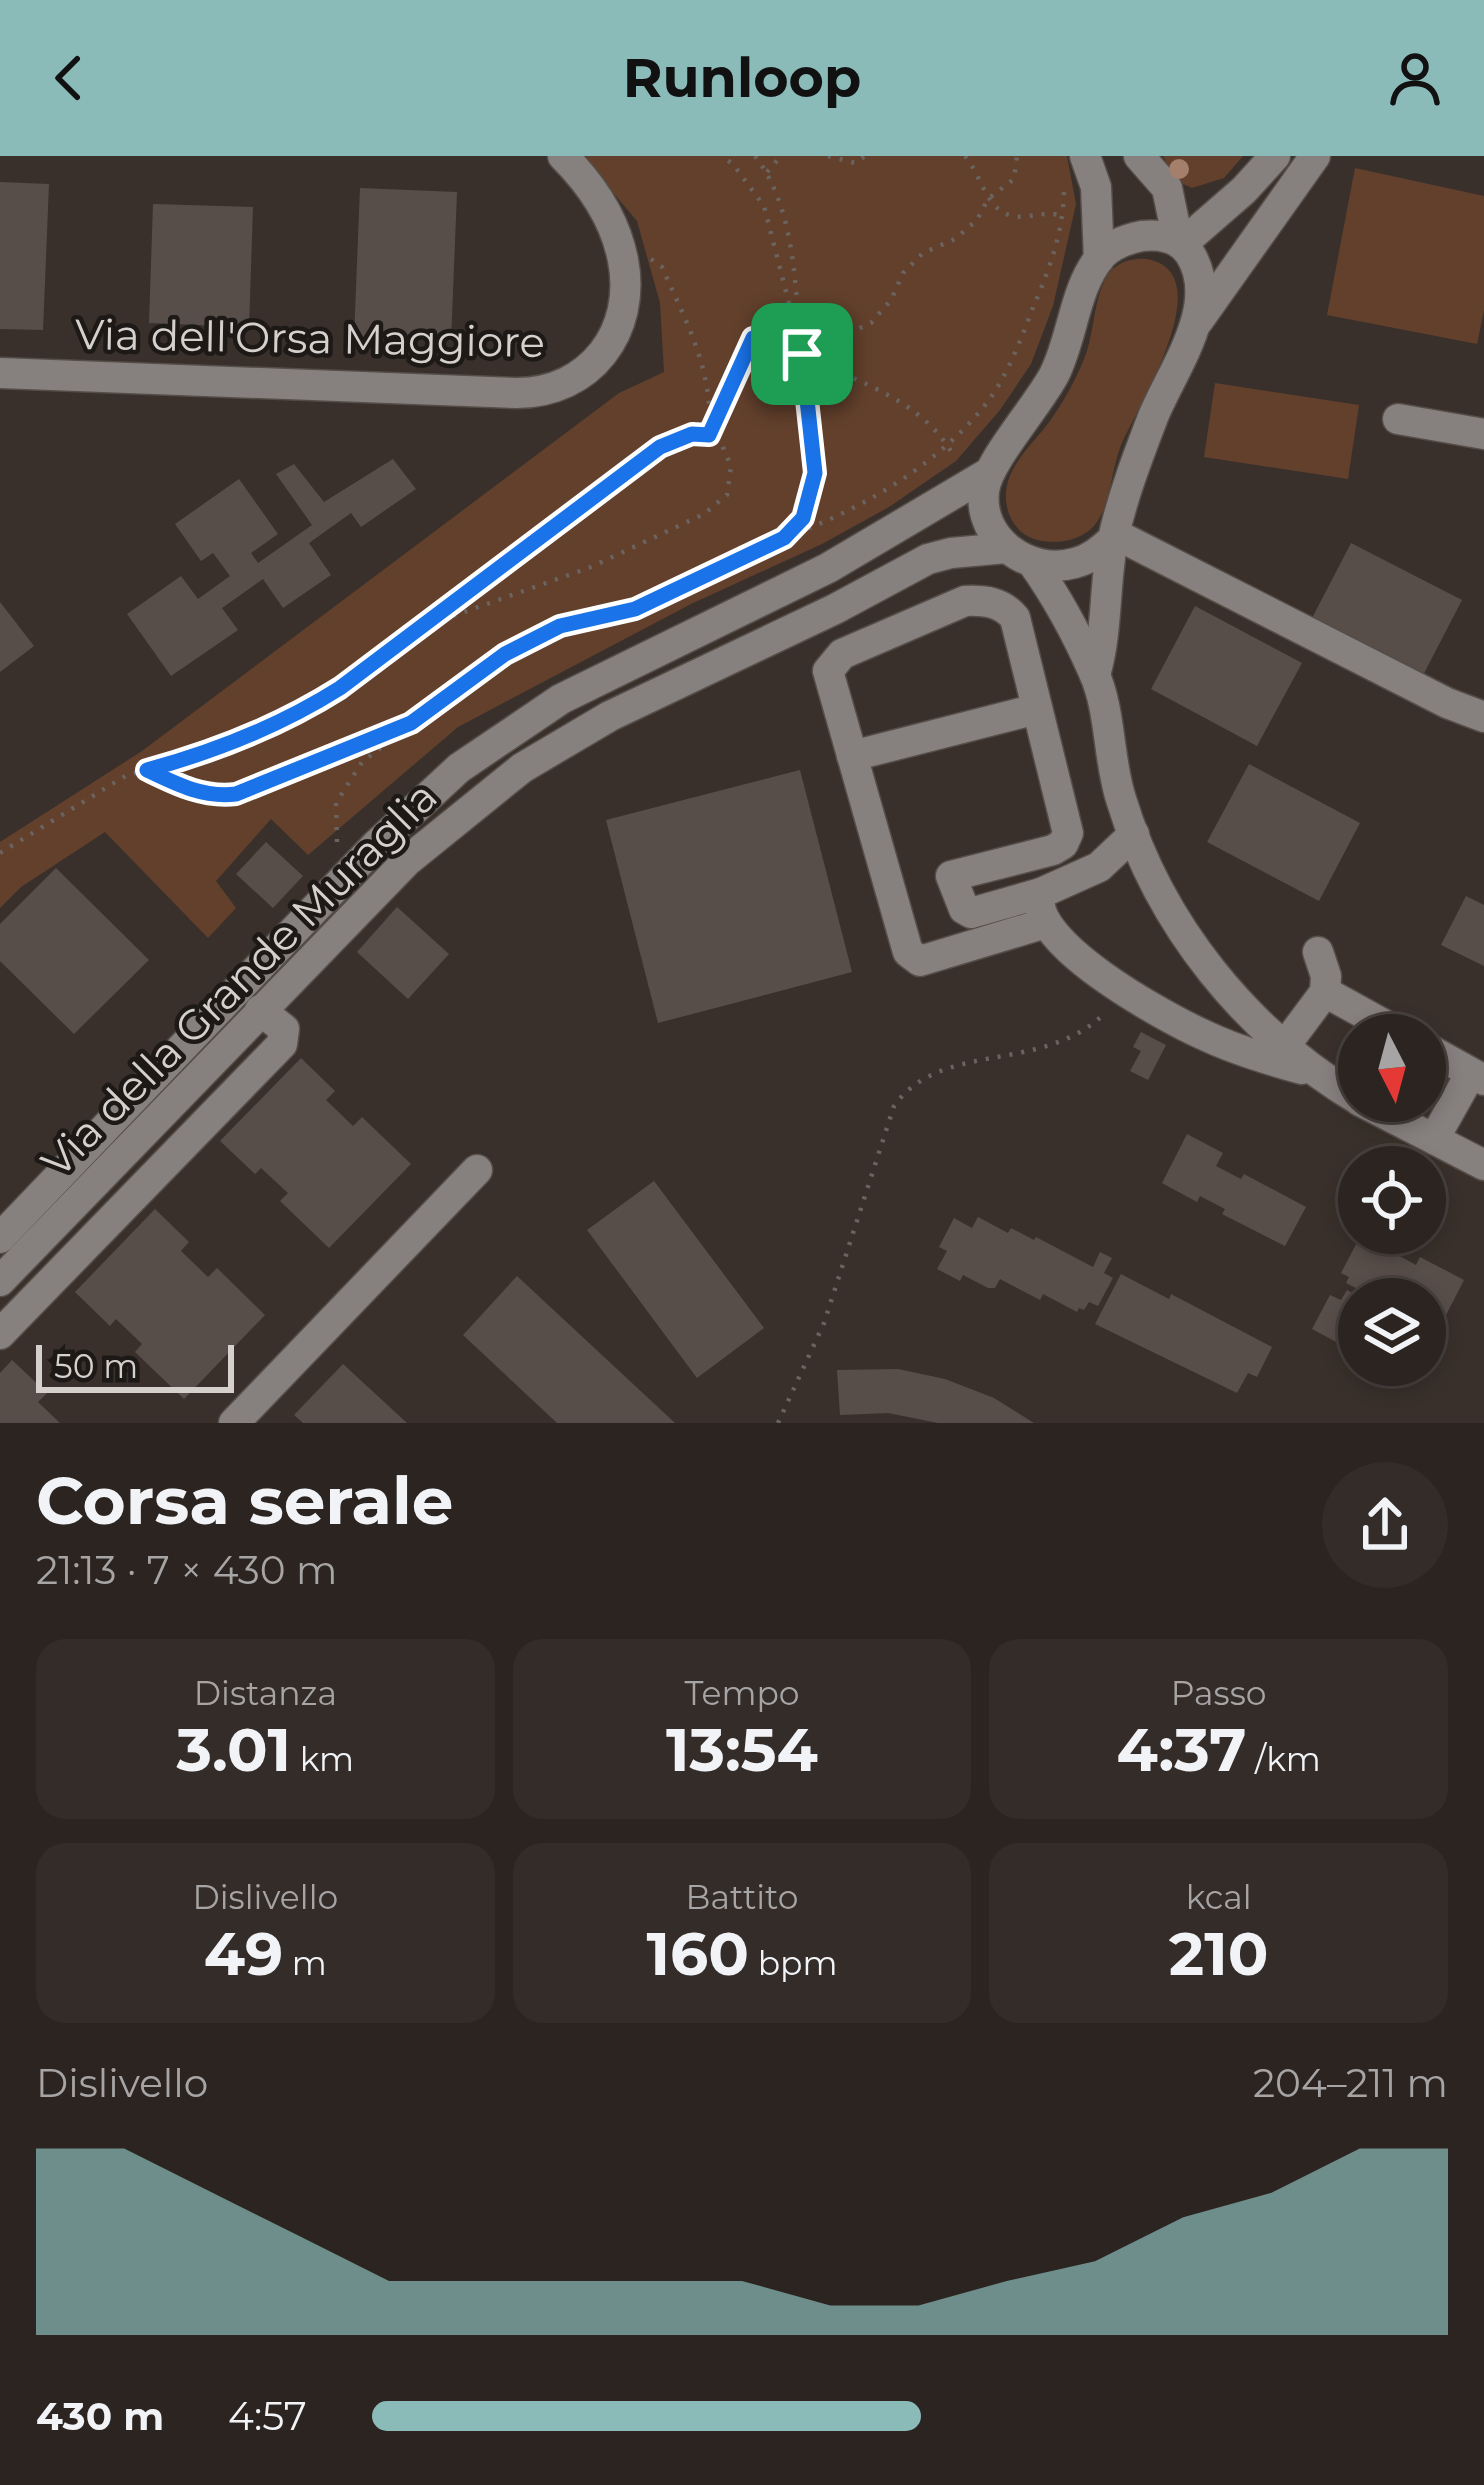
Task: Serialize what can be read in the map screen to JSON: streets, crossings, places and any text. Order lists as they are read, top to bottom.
{
  "streets": {
    "street": ["Via dell'Orsa Maggiore", "Via della Grande Muraglia"]
  },
  "scale_bar": "50 m",
  "north": "bottom",
  "page": {
    "header": "Runloop",
    "scale": "50 m",
    "heading": ["Corsa serale", "21:13 · 7 × 430 m"],
    "stats": [
      ["Distanza", "3.01 km"],
      ["Tempo", "13:54"],
      ["Passo", "4:37 /km"],
      ["Dislivello", "49 m"],
      ["Battito", "160 bpm"],
      ["kcal", "210"]
    ],
    "chart": ["Dislivello", "204–211 m"],
    "list": [
      {
        "name": "430 m",
        "note": "4:57"
      }
    ]
  }
}
